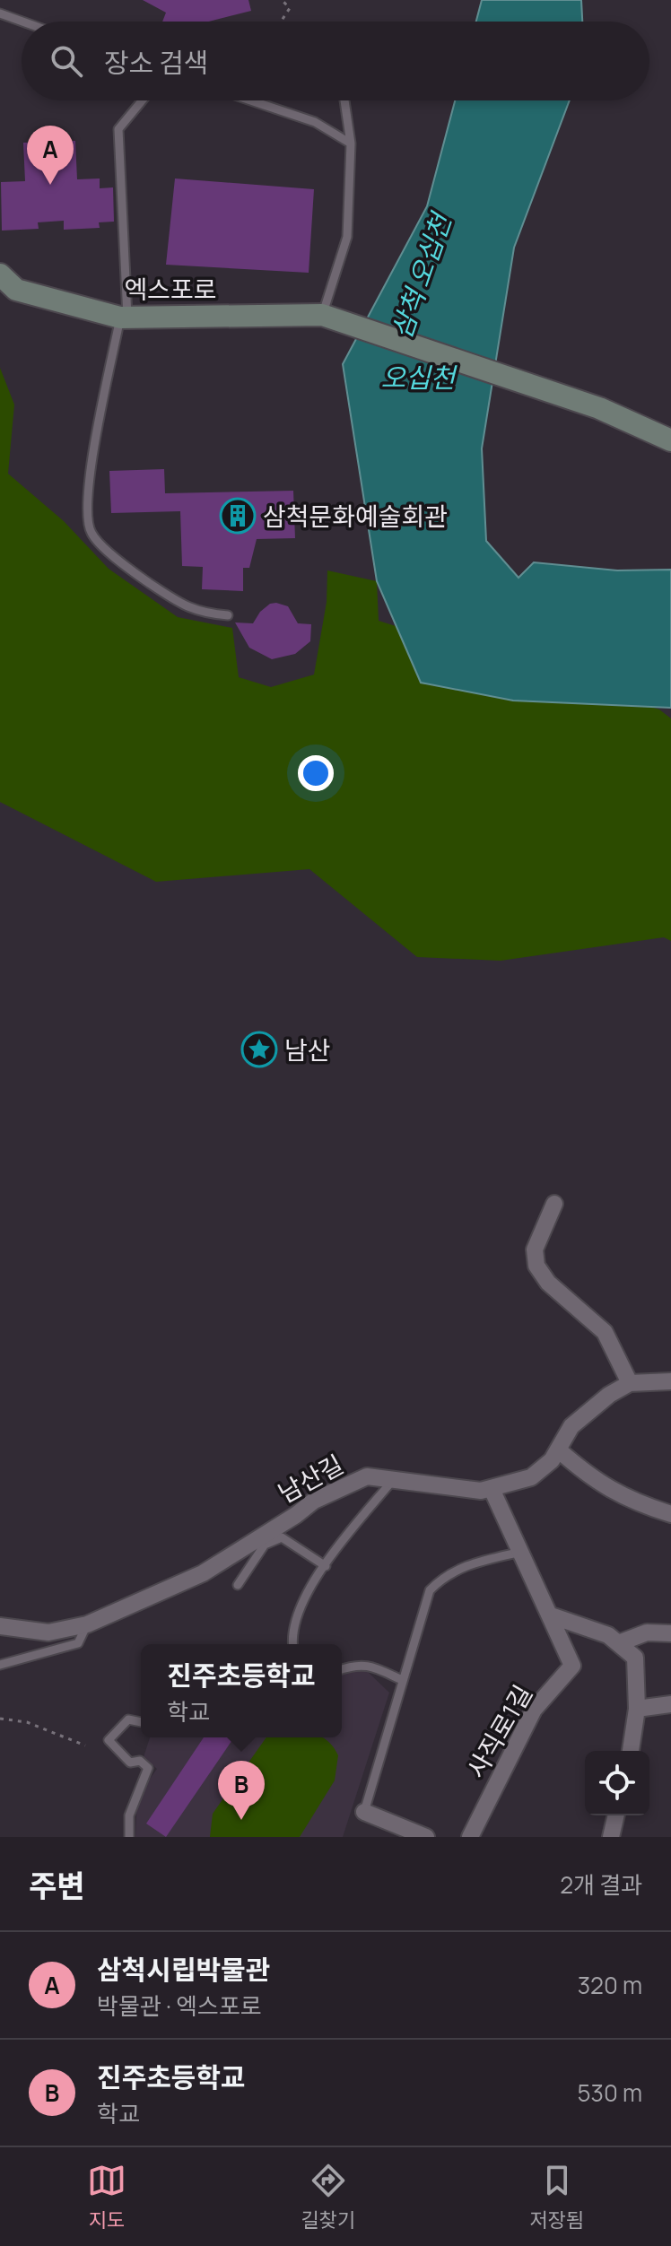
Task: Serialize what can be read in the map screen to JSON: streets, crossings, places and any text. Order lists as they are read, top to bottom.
{
  "streets": {
    "street": ["엑스포로", "남산길", "사직로1길"]
  },
  "water": ["삼척 오십천", "오십천"],
  "places": {
    "building": ["삼척문화예술회관"],
    "place": ["남산"]
  },
  "page": {
    "search": "장소 검색",
    "pins": ["A", "B"],
    "popup": ["진주초등학교", "학교"],
    "heading": ["주변", "2개 결과"],
    "list": [
      {
        "mark": "A",
        "name": "삼척시립박물관",
        "note": "박물관 · 엑스포로",
        "value": "320 m"
      },
      {
        "mark": "B",
        "name": "진주초등학교",
        "note": "학교",
        "value": "530 m"
      }
    ],
    "nav": ["지도", "길찾기", "저장됨"]
  }
}
